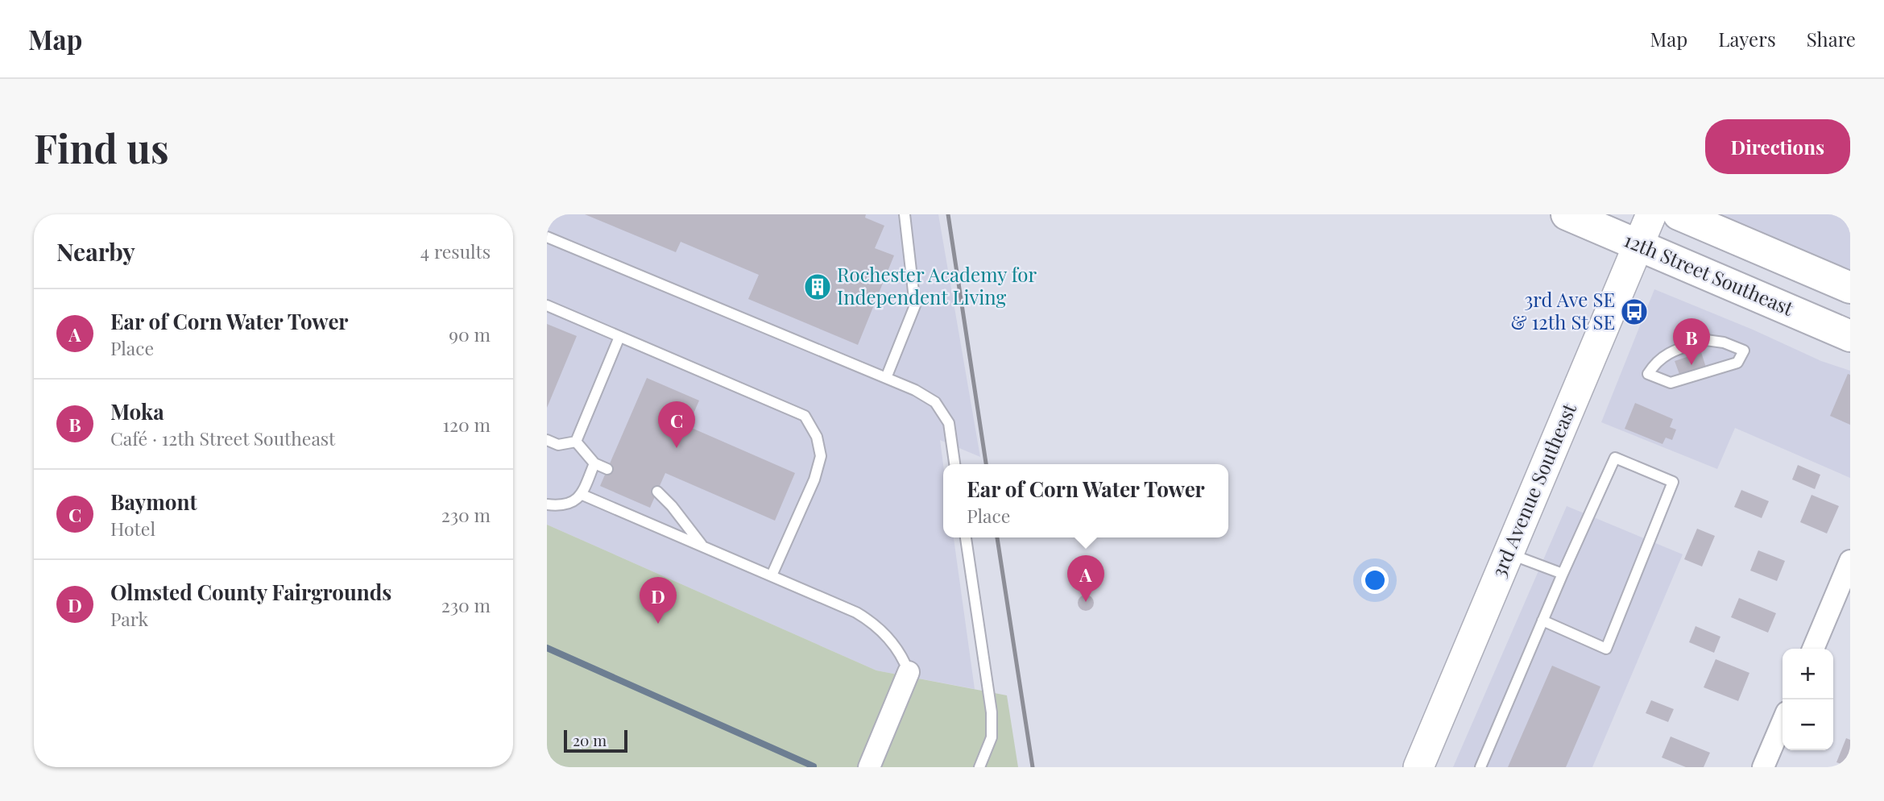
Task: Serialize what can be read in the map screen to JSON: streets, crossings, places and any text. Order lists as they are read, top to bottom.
{
  "streets": {
    "main road": ["12th Street Southeast", "3rd Avenue Southeast"]
  },
  "crossings": [
    ["12th Street Southeast", "3rd Avenue Southeast"]
  ],
  "places": {
    "building": ["Rochester Academy for Independent Living"],
    "bus stop": ["3rd Ave SE & 12th St SE"]
  },
  "scale_bar": "20 m",
  "page": {
    "header": "Map",
    "nav": ["Map", "Layers", "Share"],
    "buttons": "Directions",
    "title": "Find us",
    "heading": ["Nearby", "4 results"],
    "list": [
      {
        "mark": "A",
        "name": "Ear of Corn Water Tower",
        "note": "Place",
        "value": "90 m"
      },
      {
        "mark": "B",
        "name": "Moka",
        "note": "Café · 12th Street Southeast",
        "value": "120 m"
      },
      {
        "mark": "C",
        "name": "Baymont",
        "note": "Hotel",
        "value": "230 m"
      },
      {
        "mark": "D",
        "name": "Olmsted County Fairgrounds",
        "note": "Park",
        "value": "230 m"
      }
    ],
    "pins": [
      "B",
      "C",
      "A",
      "D"
    ],
    "popup": ["Ear of Corn Water Tower", "Place"],
    "map_buttons": ["+", "−"],
    "scale": "20 m"
  }
}
